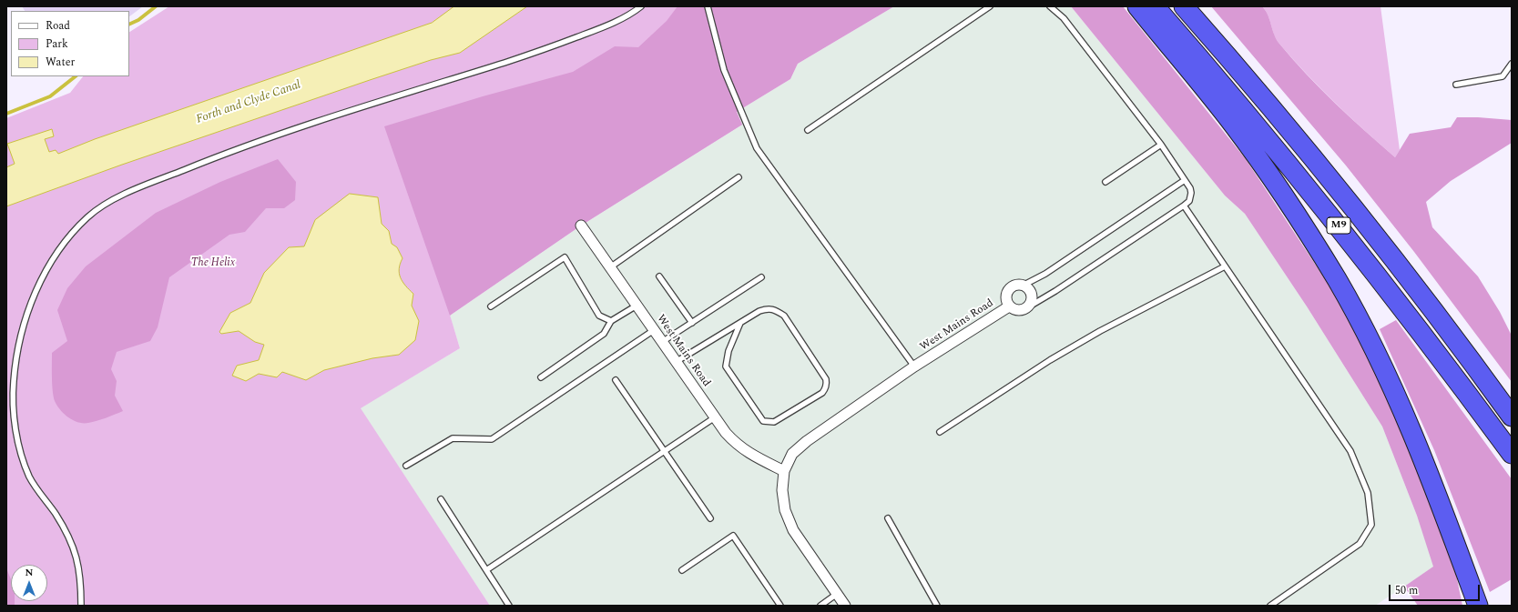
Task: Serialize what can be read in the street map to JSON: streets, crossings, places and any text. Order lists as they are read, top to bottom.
{
  "streets": {
    "highway": ["M9"],
    "street": ["West Mains Road"]
  },
  "water": ["Forth and Clyde Canal"],
  "parks": ["The Helix"],
  "legend": ["Road", "Park", "Water"],
  "scale_bar": "50 m",
  "north": "top"
}
